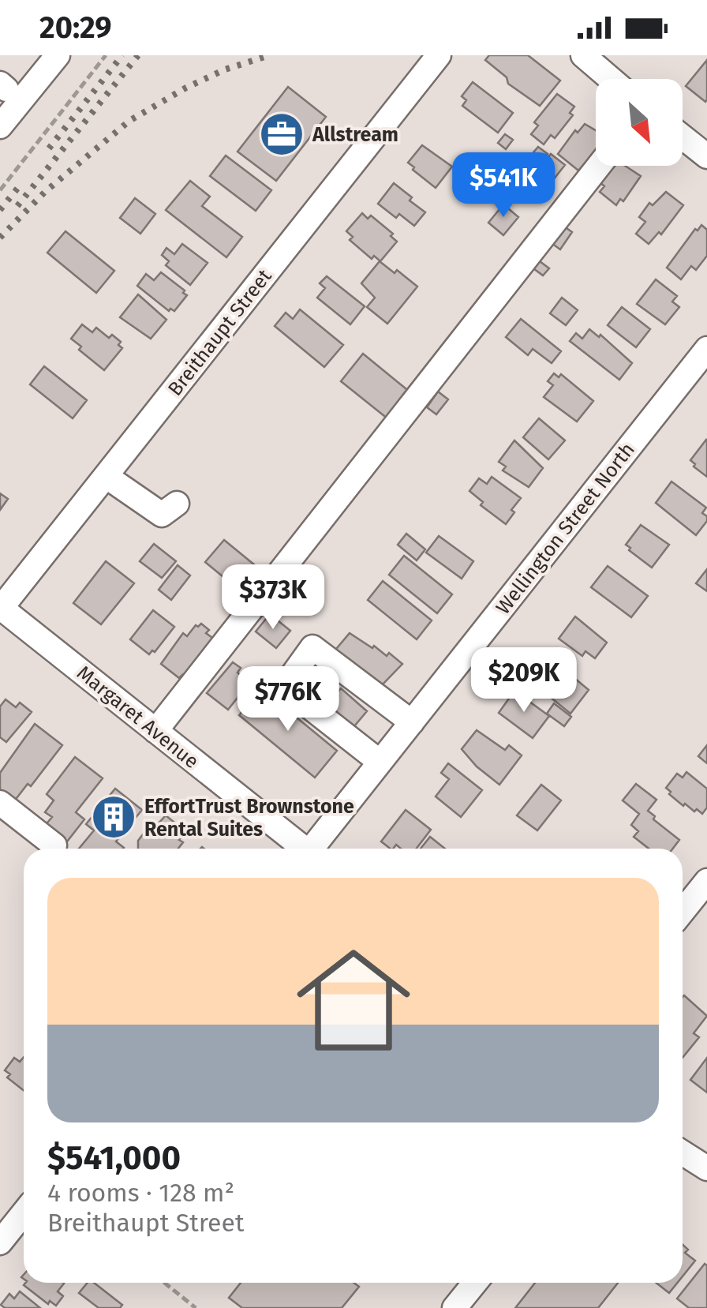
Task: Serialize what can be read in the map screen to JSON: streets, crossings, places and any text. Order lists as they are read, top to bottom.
{
  "streets": {
    "street": ["Breithaupt Street", "Wellington Street North", "Margaret Avenue"]
  },
  "crossings": [
    ["Breithaupt Street", "Margaret Avenue"]
  ],
  "places": {
    "office": ["Allstream"],
    "building": ["EffortTrust Brownstone Rental Suites"]
  },
  "north": "bottom right",
  "page": {
    "status": "20:29",
    "price": [
      "$541K",
      "$373K",
      "$209K",
      "$776K"
    ],
    "list": [
      {
        "name": "$541,000",
        "note": "4 rooms · 128 m² · Breithaupt Street"
      }
    ]
  }
}
